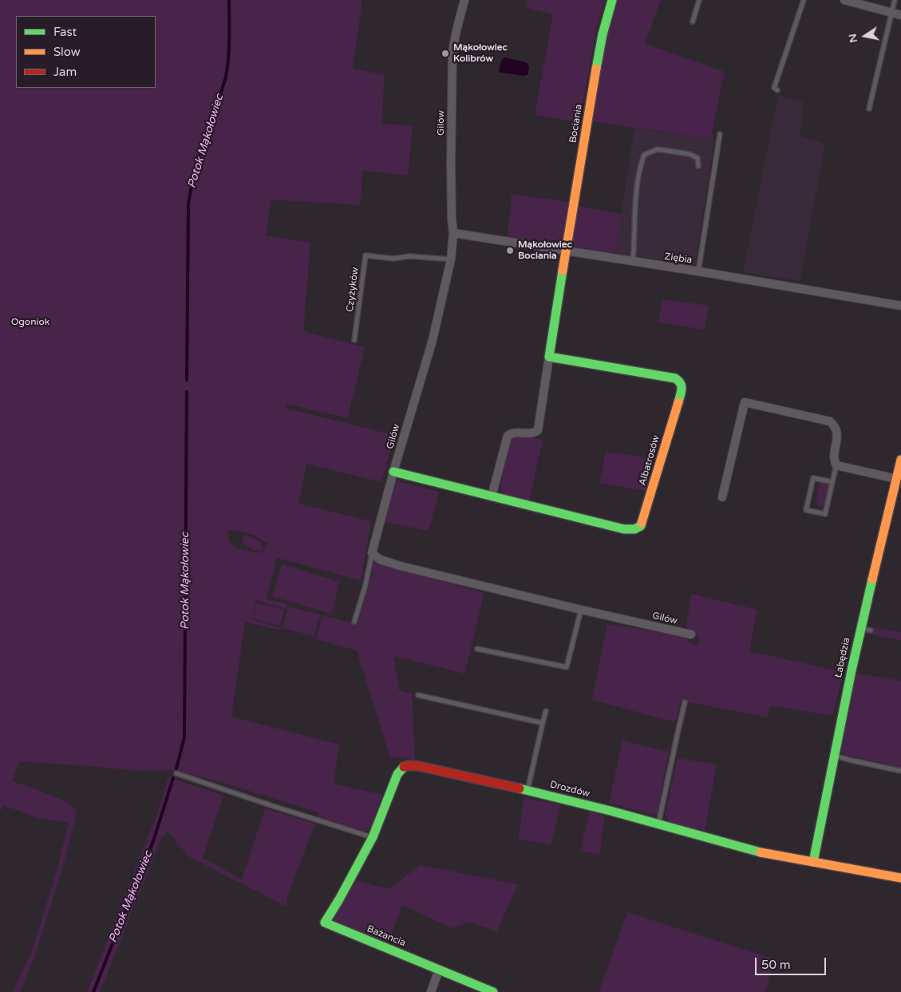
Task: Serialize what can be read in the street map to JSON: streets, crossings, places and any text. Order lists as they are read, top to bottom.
{
  "streets": {
    "street": [
      "Gilów",
      "Bociania",
      "Ziębia",
      "Albatrosów",
      "Łabędzia",
      "Drozdów",
      "Bażancia"
    ],
    "lane": ["Czyżyków"]
  },
  "crossings": [
    ["Gilów", "Ziębia"],
    ["Gilów", "Czyżyków"],
    ["Gilów", "Albatrosów"],
    ["Bociania", "Ziębia"],
    ["Łabędzia", "Drozdów"],
    ["Drozdów", "Bażancia"]
  ],
  "water": ["Potok Mąkołowiec"],
  "parks": ["Ogoniok"],
  "places": ["Mąkołowiec Kolibrów", "Mąkołowiec Bociania"],
  "legend": ["Fast", "Slow", "Jam"],
  "scale_bar": "50 m",
  "north": "left"
}
